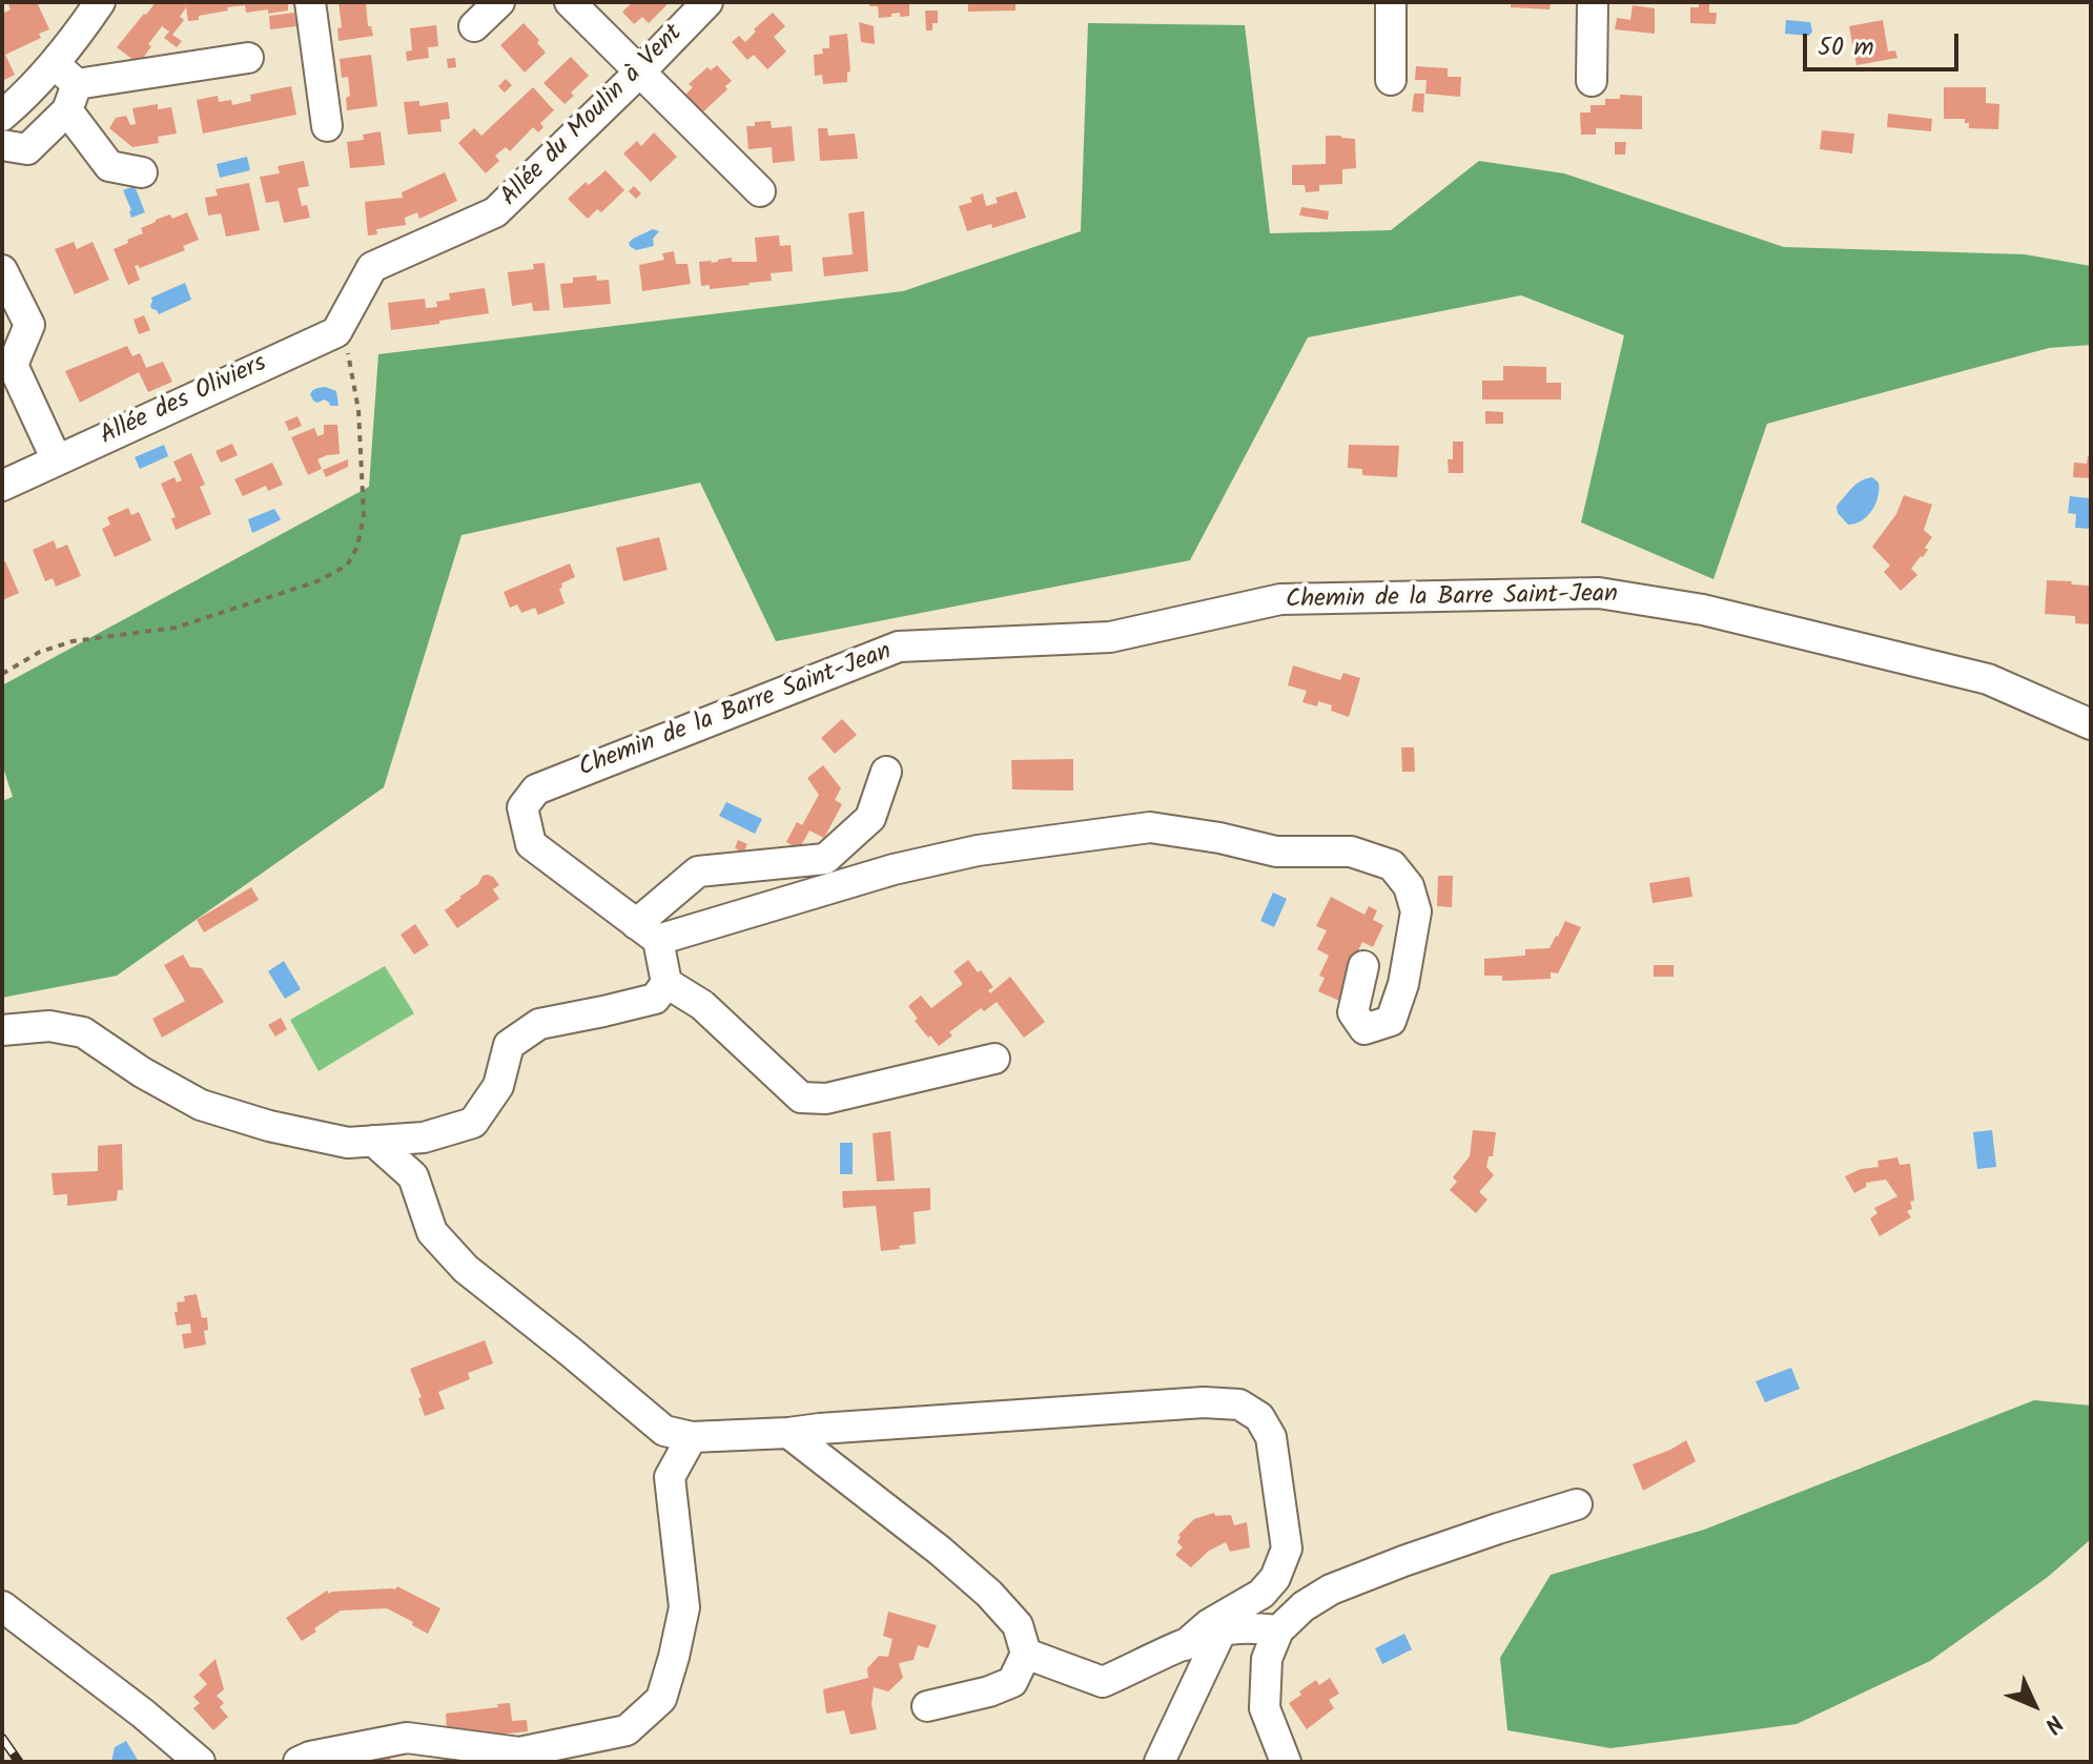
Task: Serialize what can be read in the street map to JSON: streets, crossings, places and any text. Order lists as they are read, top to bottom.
{
  "streets": {
    "street": ["Allée du Moulin à Vent", "Allée des Oliviers", "Chemin de la Barre Saint-Jean"]
  },
  "crossings": [
    ["Allée du Moulin à Vent", "Allée des Oliviers"]
  ],
  "scale_bar": "50 m",
  "north": "bottom right"
}
